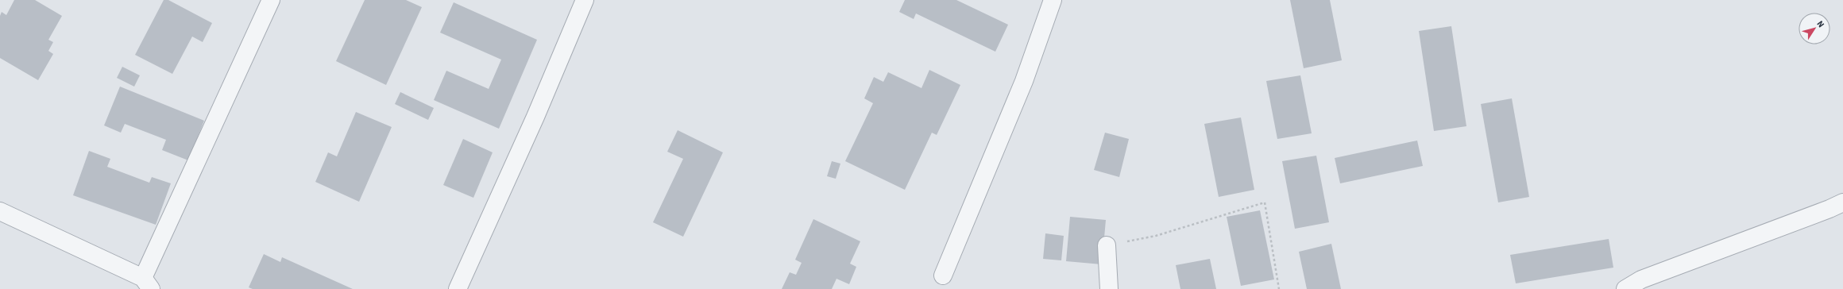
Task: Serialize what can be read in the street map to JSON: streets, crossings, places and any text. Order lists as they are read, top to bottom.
{
  "north": "top right"
}
